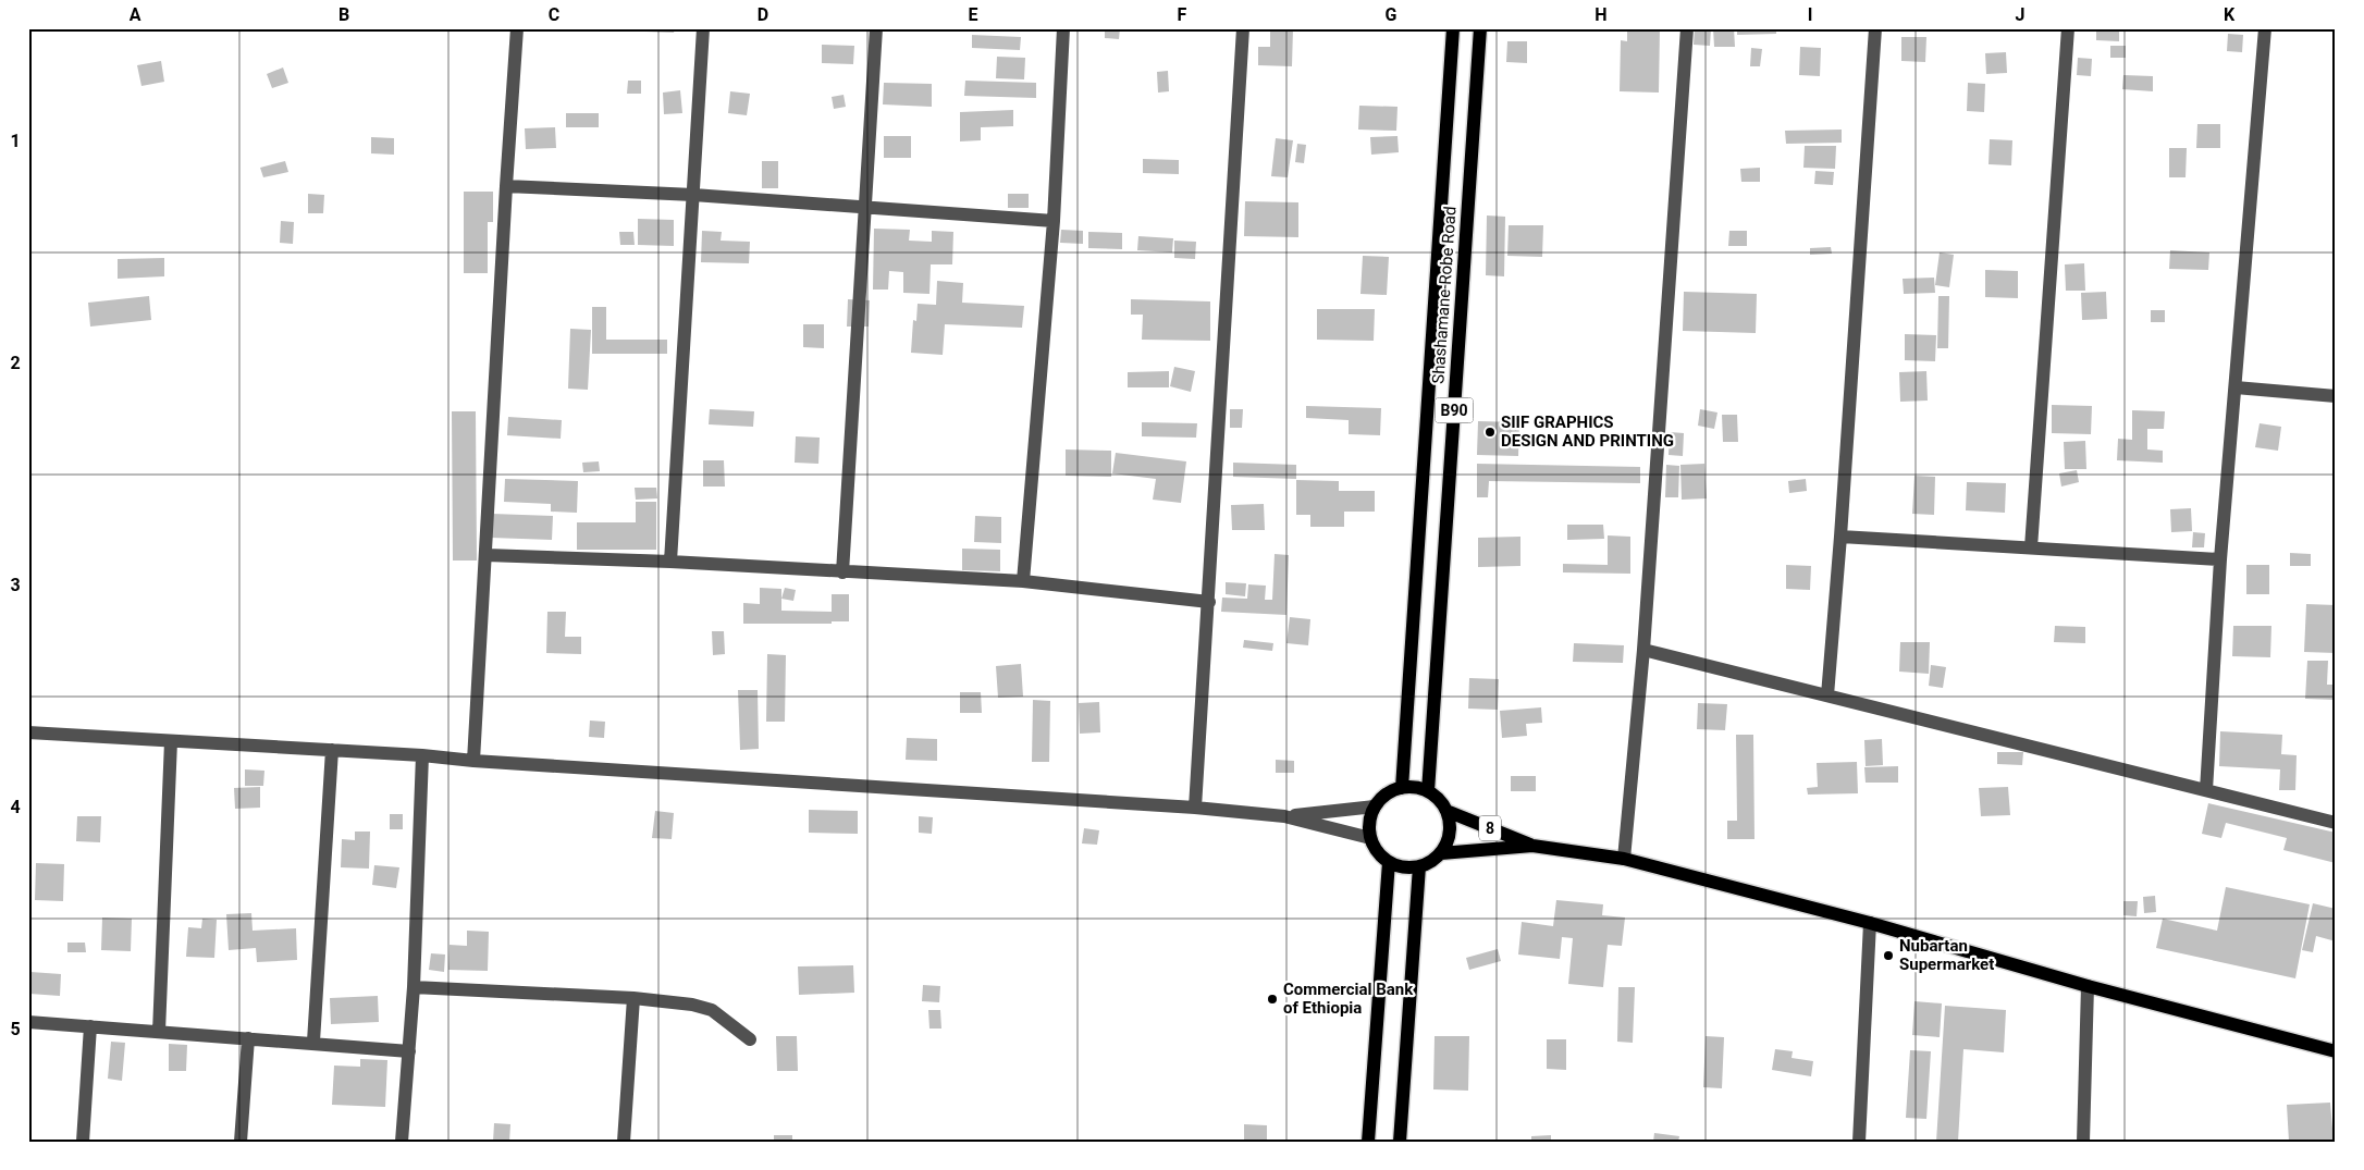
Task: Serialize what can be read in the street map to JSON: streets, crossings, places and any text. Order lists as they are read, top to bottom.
{
  "streets": {
    "main road": ["Shashamane-Robe Road", "B90", "8"]
  },
  "crossings": [
    ["Shashamane-Robe Road", "8"]
  ],
  "places": ["SIIF GRAPHICS DESIGN AND PRINTING", "Nubartan Supermarket", "Commercial Bank of Ethiopia"],
  "grid": {
    "columns": [
      "A",
      "B",
      "C",
      "D",
      "E",
      "F",
      "G",
      "H",
      "I",
      "J",
      "K"
    ],
    "rows": [
      "1",
      "2",
      "3",
      "4",
      "5"
    ]
  }
}
